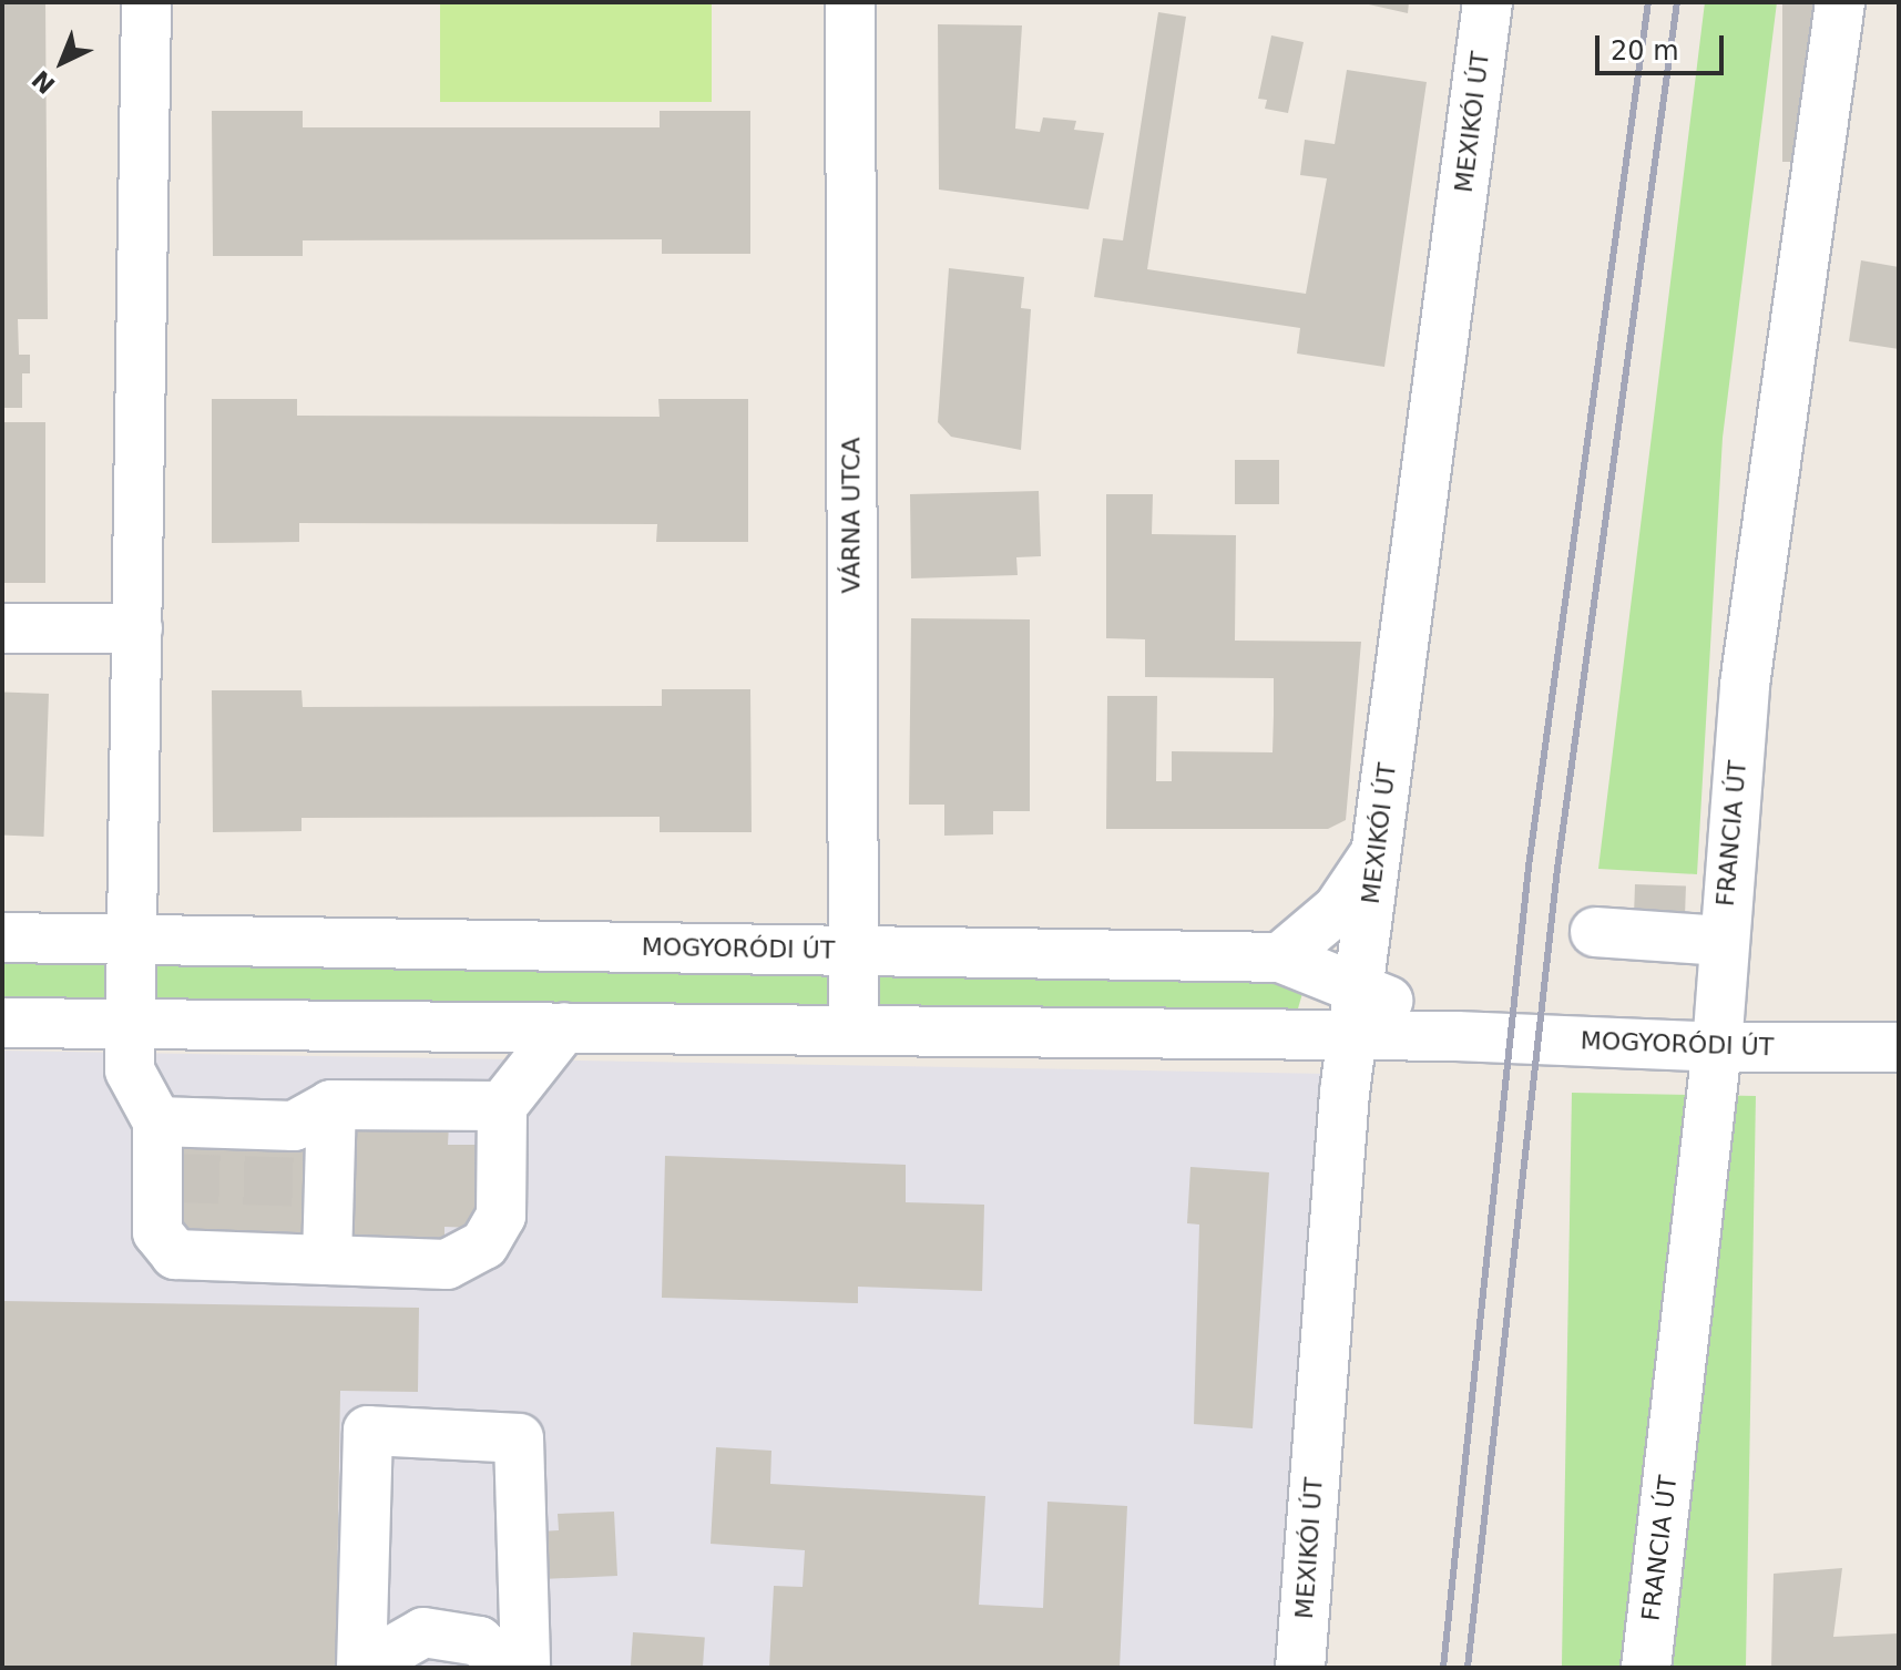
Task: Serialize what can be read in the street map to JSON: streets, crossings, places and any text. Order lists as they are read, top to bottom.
{
  "streets": {
    "street": [
      "MEXIKÓI ÚT",
      "VÁRNA UTCA",
      "FRANCIA ÚT",
      "MOGYORÓDI ÚT"
    ]
  },
  "crossings": [
    ["MEXIKÓI ÚT", "MOGYORÓDI ÚT"],
    ["VÁRNA UTCA", "MOGYORÓDI ÚT"],
    ["FRANCIA ÚT", "MOGYORÓDI ÚT"]
  ],
  "scale_bar": "20 m",
  "north": "bottom left"
}
